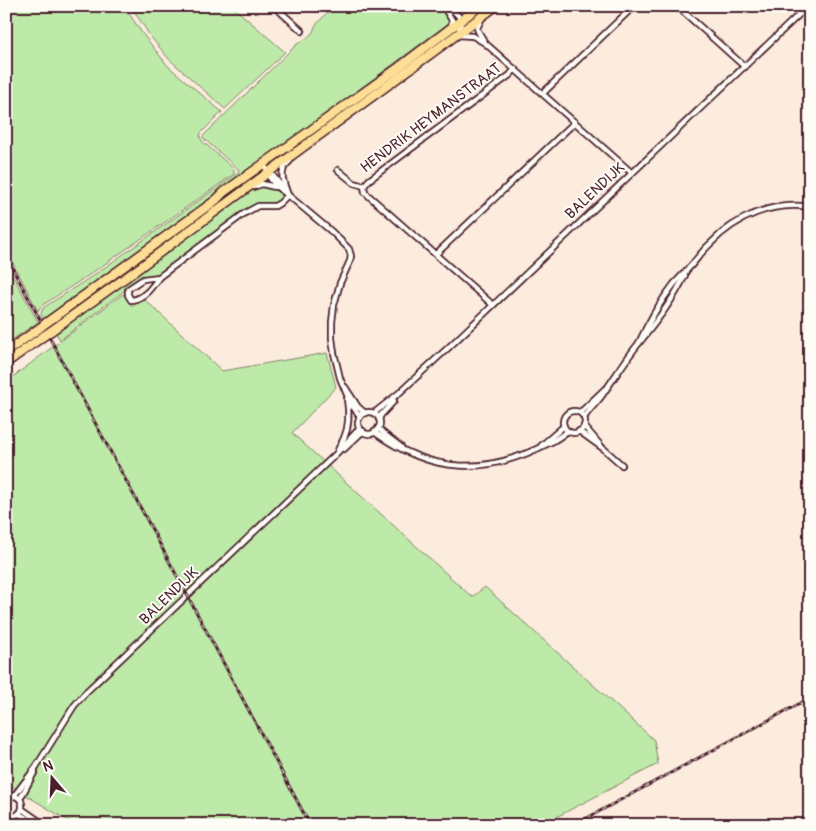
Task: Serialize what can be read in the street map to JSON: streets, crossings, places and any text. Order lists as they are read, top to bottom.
{
  "streets": {
    "street": ["HENDRIK HEYMANSTRAAT", "BALENDIJK"]
  },
  "crossings": [
    ["HENDRIK HEYMANSTRAAT", "BALENDIJK"]
  ],
  "north": "top"
}
